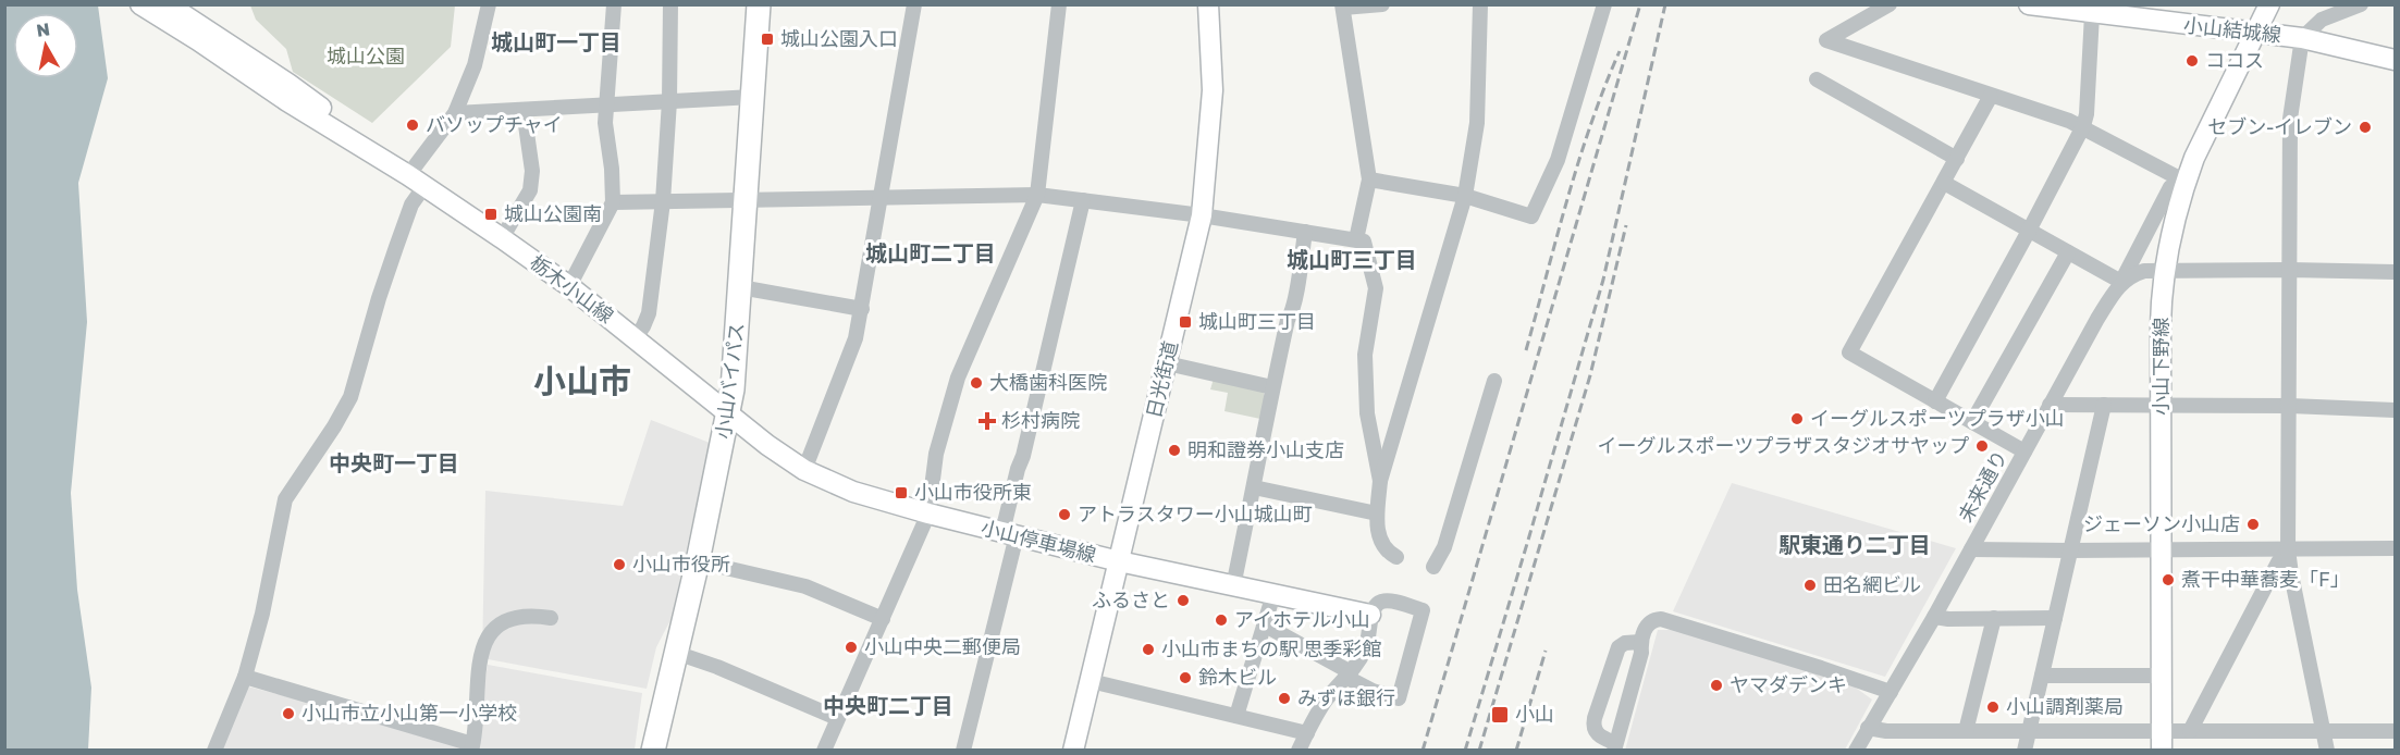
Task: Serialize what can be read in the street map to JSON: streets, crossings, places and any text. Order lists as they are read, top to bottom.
{
  "streets": {
    "highway": ["小山バイパス"],
    "main road": [
      "小山結城線",
      "栃木小山線",
      "小山下野線",
      "日光街道",
      "小山停車場線"
    ],
    "street": ["未来通り"]
  },
  "crossings": [
    ["小山結城線", "小山下野線"],
    ["栃木小山線", "小山バイパス"],
    ["栃木小山線", "小山停車場線"],
    ["小山下野線", "未来通り"],
    ["日光街道", "小山停車場線"],
    ["小山バイパス", "小山停車場線"]
  ],
  "districts": [
    "城山町一丁目",
    "城山町二丁目",
    "城山町三丁目",
    "小山市",
    "中央町一丁目",
    "駅東通り二丁目",
    "中央町二丁目"
  ],
  "parks": ["城山公園"],
  "places": {
    "transit": [
      "城山公園入口",
      "城山公園南",
      "城山町三丁目",
      "小山市役所東",
      "小山"
    ],
    "other": [
      "ココス",
      "バソップチャイ",
      "セブン-イレブン",
      "大橋歯科医院",
      "イーグルスポーツプラザ小山",
      "イーグルスポーツプラザスタジオサヤップ",
      "明和證券小山支店",
      "アトラスタワー小山城山町",
      "ジェーソン小山店",
      "小山市役所",
      "煮干中華蕎麦「F」",
      "田名網ビル",
      "ふるさと",
      "アイホテル小山",
      "小山中央二郵便局",
      "小山市まちの駅 思季彩館",
      "鈴木ビル",
      "ヤマダデンキ",
      "みずほ銀行",
      "小山調剤薬局",
      "小山市立小山第一小学校"
    ],
    "health": ["杉村病院"]
  },
  "north": "top"
}
